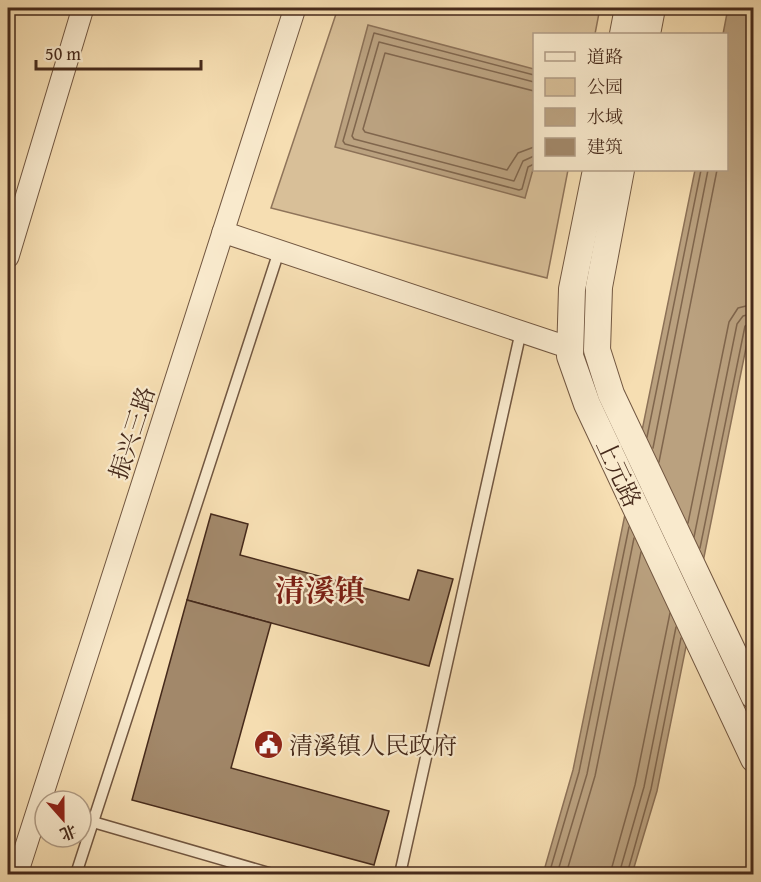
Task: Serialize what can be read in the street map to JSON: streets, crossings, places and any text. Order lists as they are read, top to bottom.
{
  "streets": {
    "street": ["振兴三路", "上元路"]
  },
  "districts": ["清溪镇"],
  "places": {
    "public building": ["清溪镇人民政府"]
  },
  "legend": [
    "道路",
    "公园",
    "水域",
    "建筑"
  ],
  "scale_bar": "50 m",
  "north": "bottom"
}
